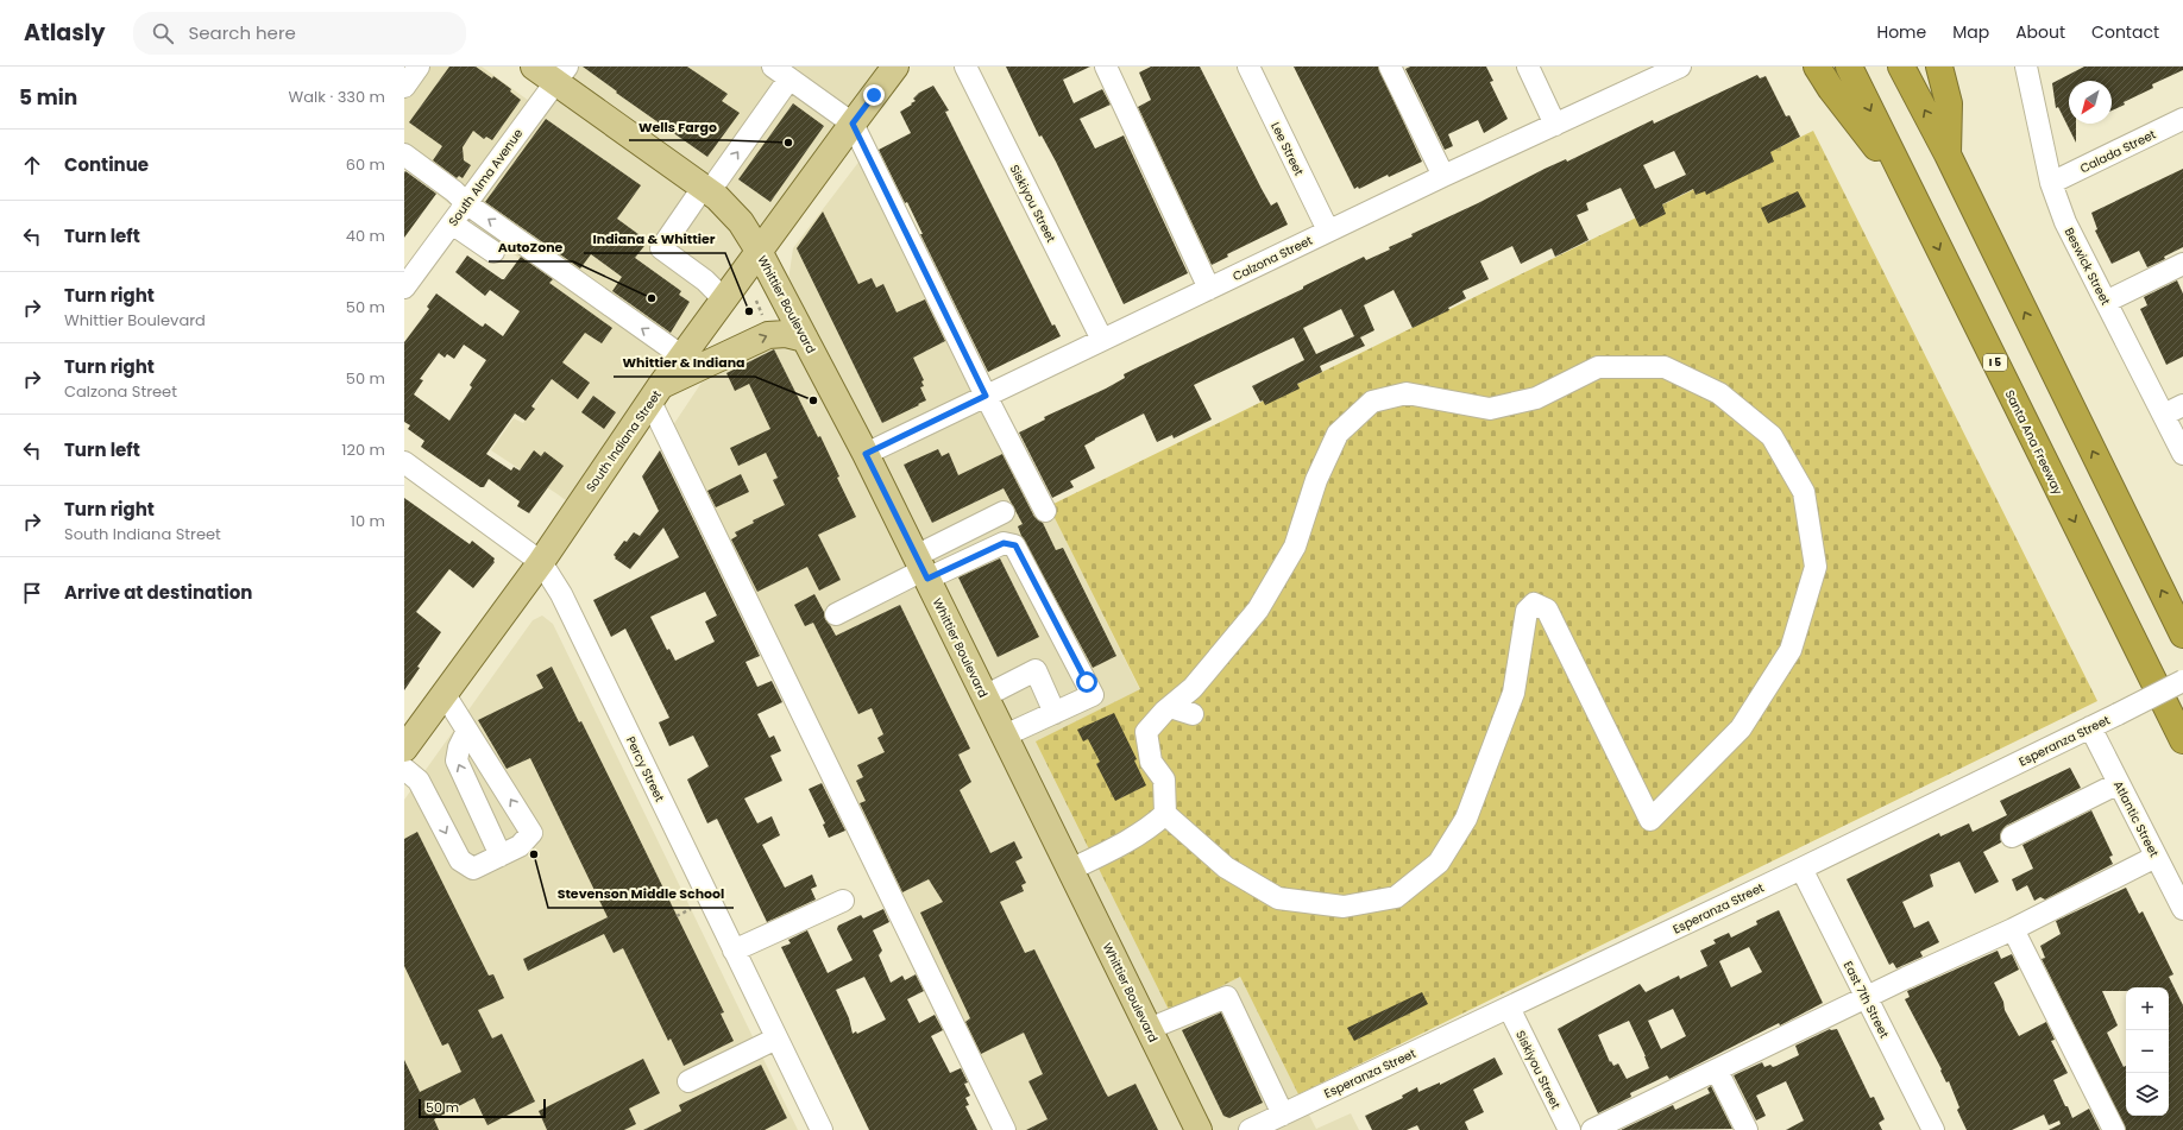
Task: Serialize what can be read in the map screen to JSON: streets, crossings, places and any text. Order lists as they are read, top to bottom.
{
  "streets": {
    "highway": ["I 5", "Santa Ana Freeway"],
    "main road": ["Whittier Boulevard", "South Indiana Street"],
    "street": [
      "Lee Street",
      "Calada Street",
      "South Alma Avenue",
      "Siskiyou Street",
      "Calzona Street",
      "Beswick Street",
      "Esperanza Street",
      "Percy Street",
      "Atlantic Street",
      "East 7th Street"
    ]
  },
  "crossings": [
    ["Lee Street", "Calzona Street"],
    ["Calada Street", "Beswick Street"],
    ["South Alma Avenue", "Whittier Boulevard"],
    ["Siskiyou Street", "Calzona Street"],
    ["Siskiyou Street", "Esperanza Street"],
    ["Calzona Street", "Whittier Boulevard"],
    ["Whittier Boulevard", "South Indiana Street"],
    ["South Indiana Street", "Percy Street"],
    ["Esperanza Street", "Atlantic Street"],
    ["Esperanza Street", "East 7th Street"]
  ],
  "places": [
    "Wells Fargo",
    "AutoZone",
    "Indiana & Whittier",
    "Whittier & Indiana",
    "Stevenson Middle School"
  ],
  "scale_bar": "50 m",
  "north": "bottom left",
  "page": {
    "header": "Atlasly",
    "search": "Search here",
    "nav": [
      "Home",
      "Map",
      "About",
      "Contact"
    ],
    "heading": ["5 min", "Walk · 330 m"],
    "list": [
      ["Continue", "60 m"],
      ["Turn left", "40 m"],
      ["Turn right", "Whittier Boulevard", "50 m"],
      ["Turn right", "Calzona Street", "50 m"],
      ["Turn left", "120 m"],
      ["Turn right", "South Indiana Street", "10 m"],
      "Arrive at destination"
    ],
    "map_buttons": ["+", "−"],
    "scale": "50 m"
  }
}
